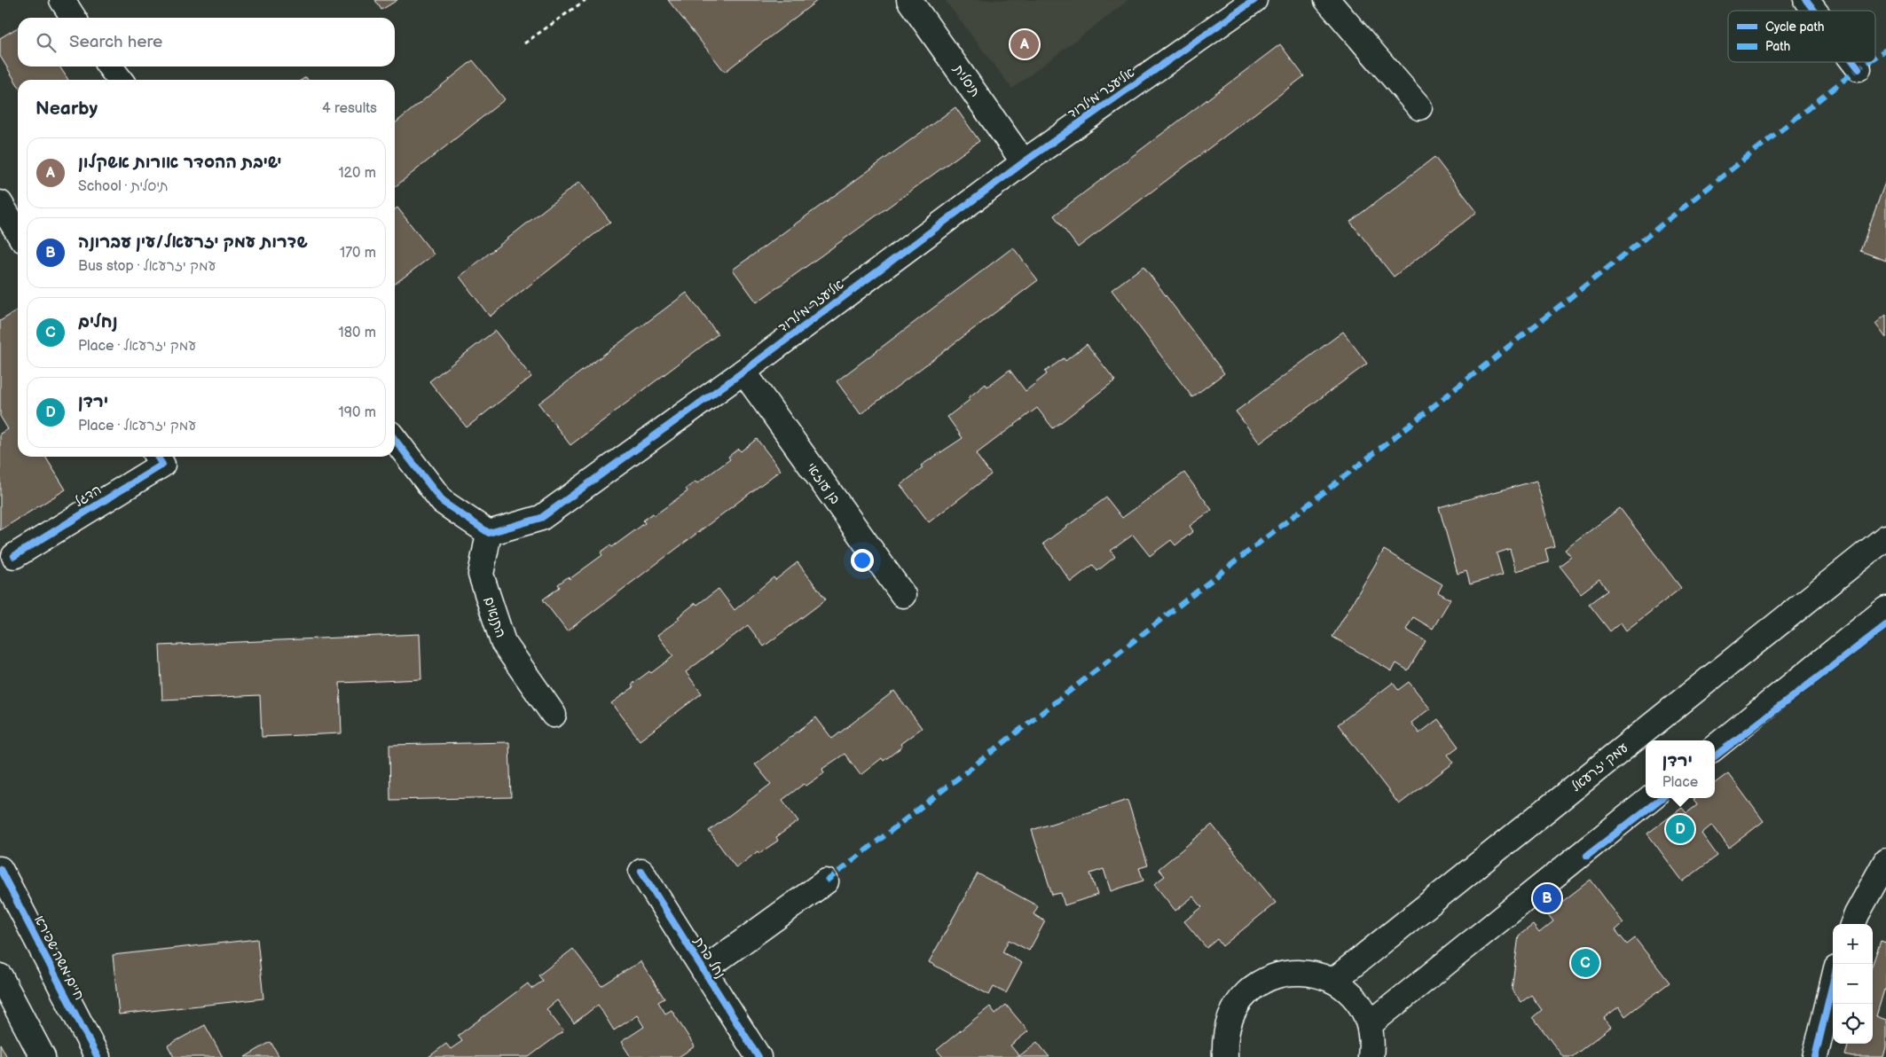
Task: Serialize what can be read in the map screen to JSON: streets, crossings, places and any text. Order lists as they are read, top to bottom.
{
  "streets": {
    "street": [
      "תיסלית",
      "אליעזר מילרוד",
      "בן עוזאי",
      "הדגל",
      "התנאים",
      "עמק יזרעאל",
      "חיים משה שפירא",
      "נחל פרת"
    ]
  },
  "crossings": [
    ["תיסלית", "אליעזר מילרוד"],
    ["אליעזר מילרוד", "בן עוזאי"],
    ["אליעזר מילרוד", "התנאים"]
  ],
  "legend": ["Cycle path", "Path"],
  "page": {
    "search": "Search here",
    "pins": [
      "A",
      "D",
      "B",
      "C"
    ],
    "heading": ["Nearby", "4 results"],
    "list": [
      {
        "mark": "A",
        "name": "ישיבת ההסדר אורות אשקלון",
        "note": "School · תיסלית",
        "value": "120 m"
      },
      {
        "mark": "B",
        "name": "שדרות עמק יזרעאל/עין עברונה",
        "note": "Bus stop · עמק יזרעאל",
        "value": "170 m"
      },
      {
        "mark": "C",
        "name": "נחלים",
        "note": "Place · עמק יזרעאל",
        "value": "180 m"
      },
      {
        "mark": "D",
        "name": "ירדן",
        "note": "Place · עמק יזרעאל",
        "value": "190 m"
      }
    ],
    "popup": ["ירדן", "Place"],
    "map_buttons": ["+", "−"]
  }
}
